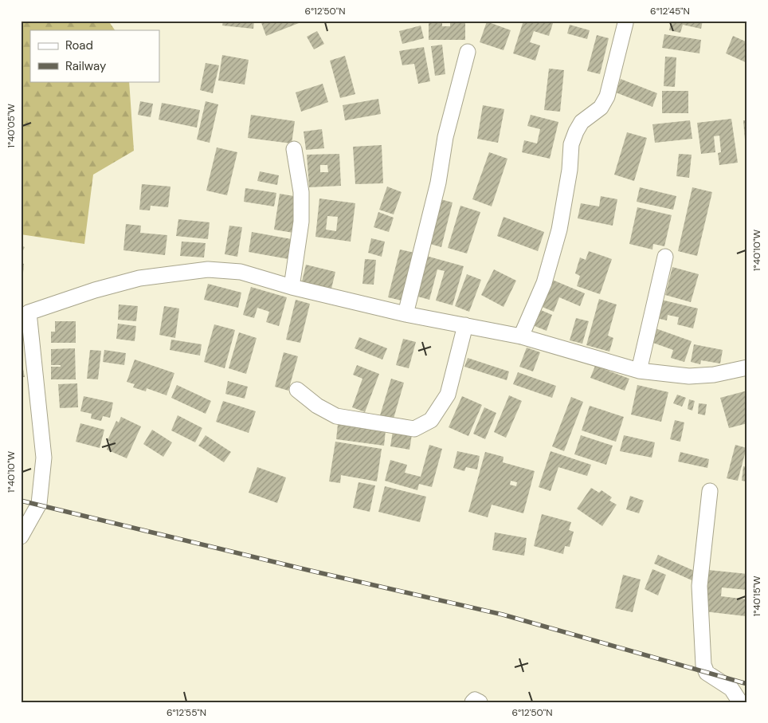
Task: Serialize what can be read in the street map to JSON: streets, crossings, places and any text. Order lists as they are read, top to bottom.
{
  "legend": ["Road", "Railway"],
  "coordinates": [
    "6°12'50\"N",
    "6°12'45\"N",
    "1°40'05\"W",
    "1°40'10\"W",
    "1°40'15\"W",
    "6°12'55\"N"
  ]
}
